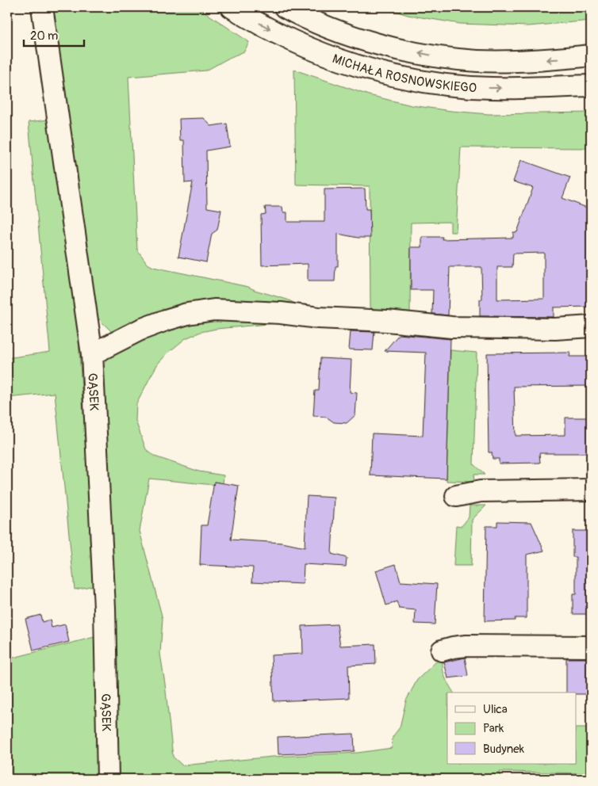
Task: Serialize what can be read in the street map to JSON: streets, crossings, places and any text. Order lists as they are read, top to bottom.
{
  "streets": {
    "street": ["MICHAŁA ROSNOWSKIEGO", "GĄSEK"]
  },
  "legend": ["Ulica", "Park", "Budynek"],
  "scale_bar": "20 m"
}
